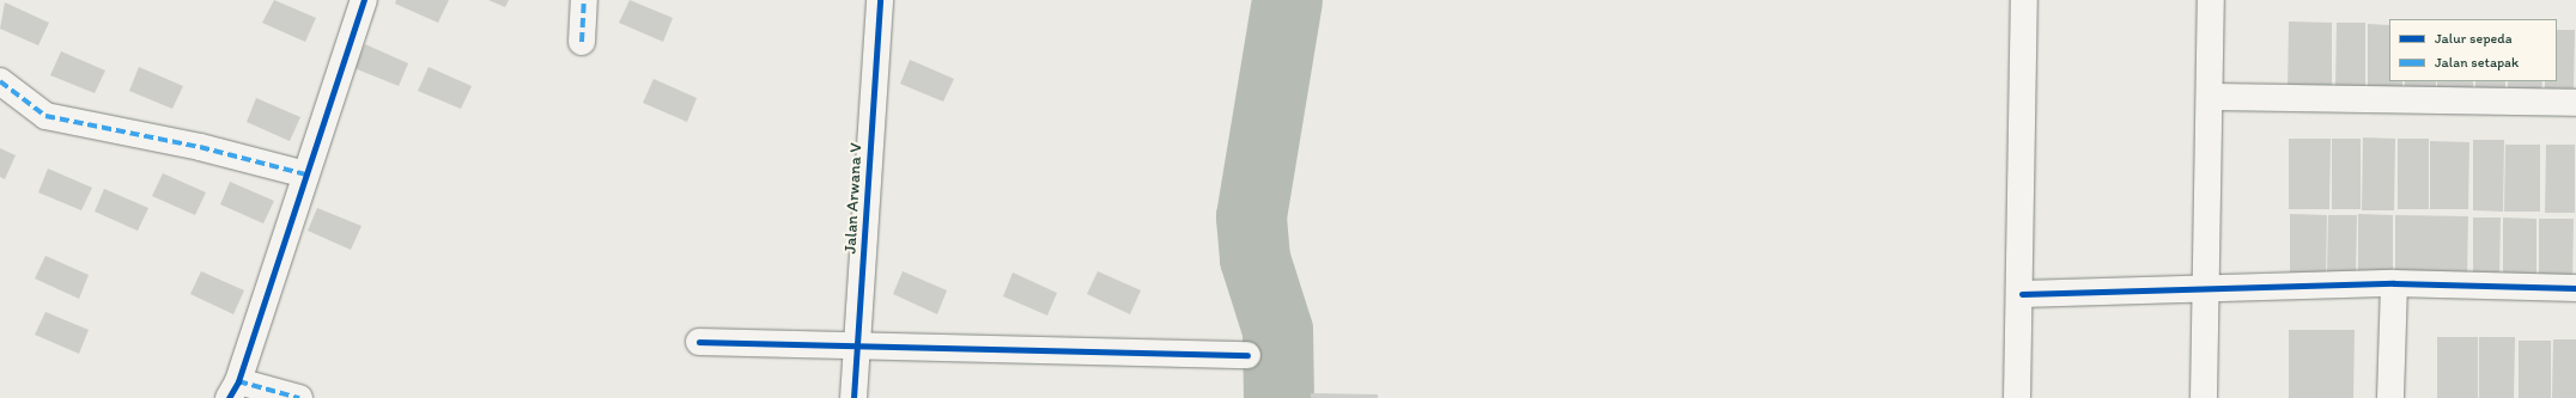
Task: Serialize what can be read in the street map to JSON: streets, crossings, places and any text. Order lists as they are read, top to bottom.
{
  "streets": {
    "street": ["Jalan Arwana V"]
  },
  "legend": ["Jalur sepeda", "Jalan setapak"]
}
